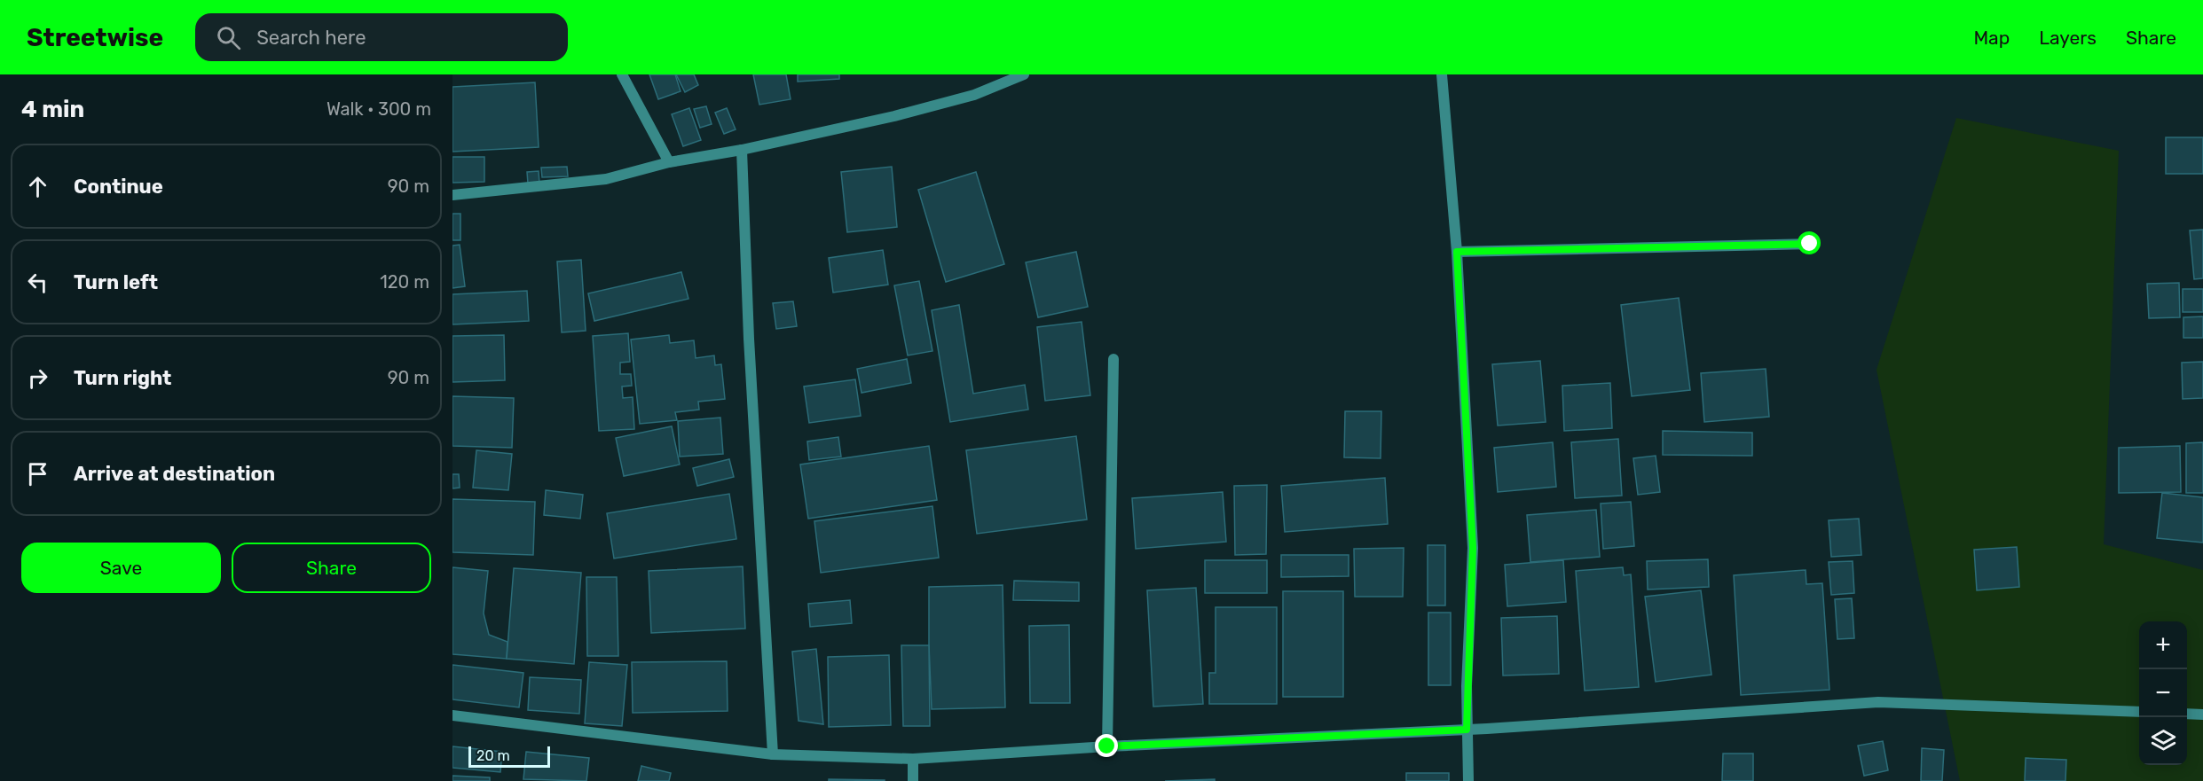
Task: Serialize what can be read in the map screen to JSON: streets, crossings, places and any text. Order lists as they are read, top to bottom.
{
  "scale_bar": "20 m",
  "page": {
    "header": "Streetwise",
    "search": "Search here",
    "nav": ["Map", "Layers", "Share"],
    "heading": ["4 min", "Walk · 300 m"],
    "list": [
      ["Continue", "90 m"],
      ["Turn left", "120 m"],
      ["Turn right", "90 m"],
      "Arrive at destination"
    ],
    "buttons": ["Save", "Share"],
    "map_buttons": ["+", "−"],
    "scale": "20 m"
  }
}
